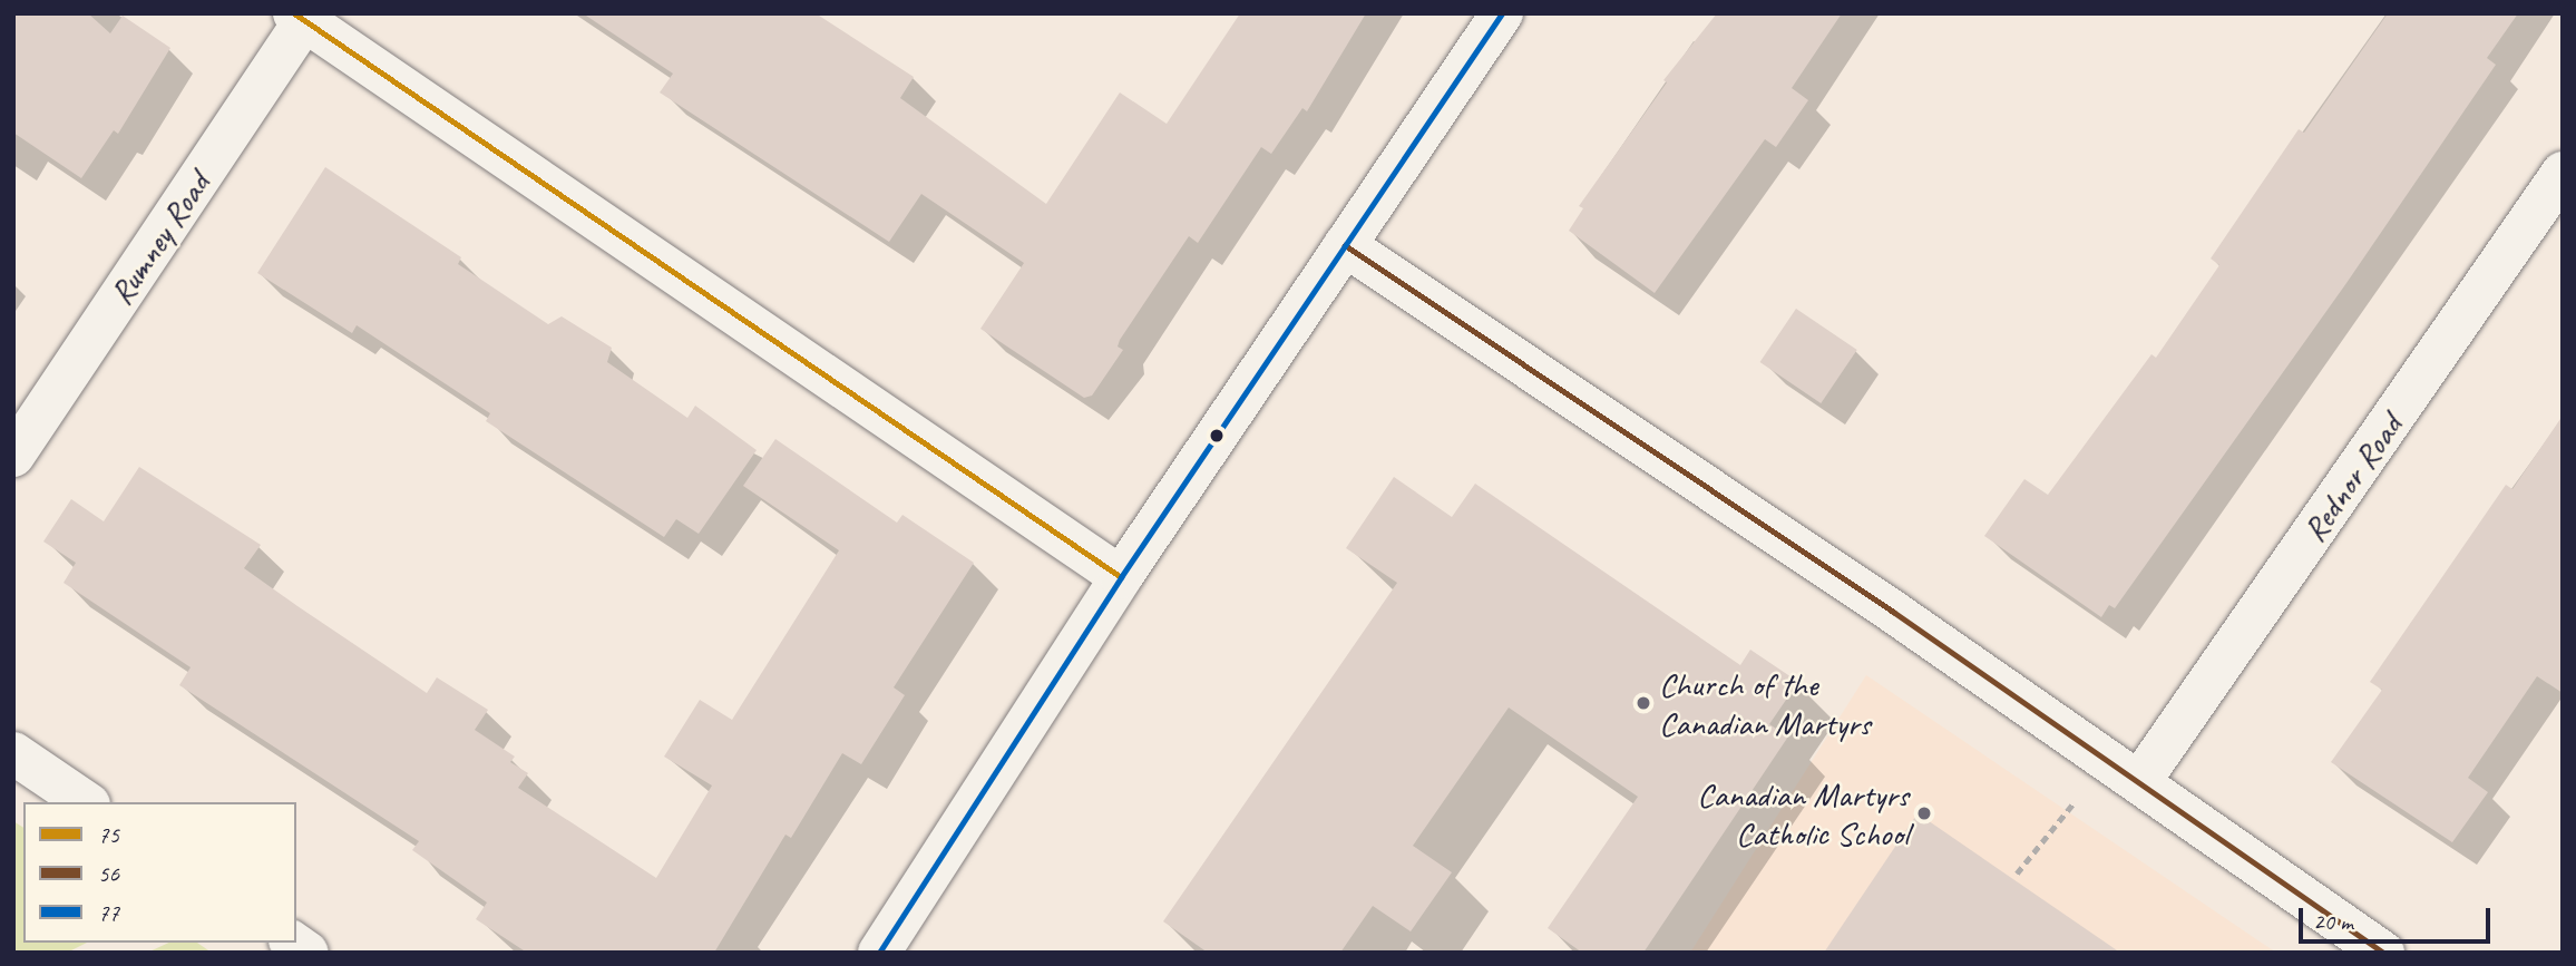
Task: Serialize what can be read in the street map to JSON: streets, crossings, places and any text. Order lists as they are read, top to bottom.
{
  "streets": {
    "street": ["Rumney Road", "Rednor Road"]
  },
  "places": ["Church of the Canadian Martyrs", "Canadian Martyrs Catholic School"],
  "lines": ["transit line 75", "transit line 77", "transit line 56"],
  "legend": ["75", "56", "77"],
  "scale_bar": "20 m"
}
